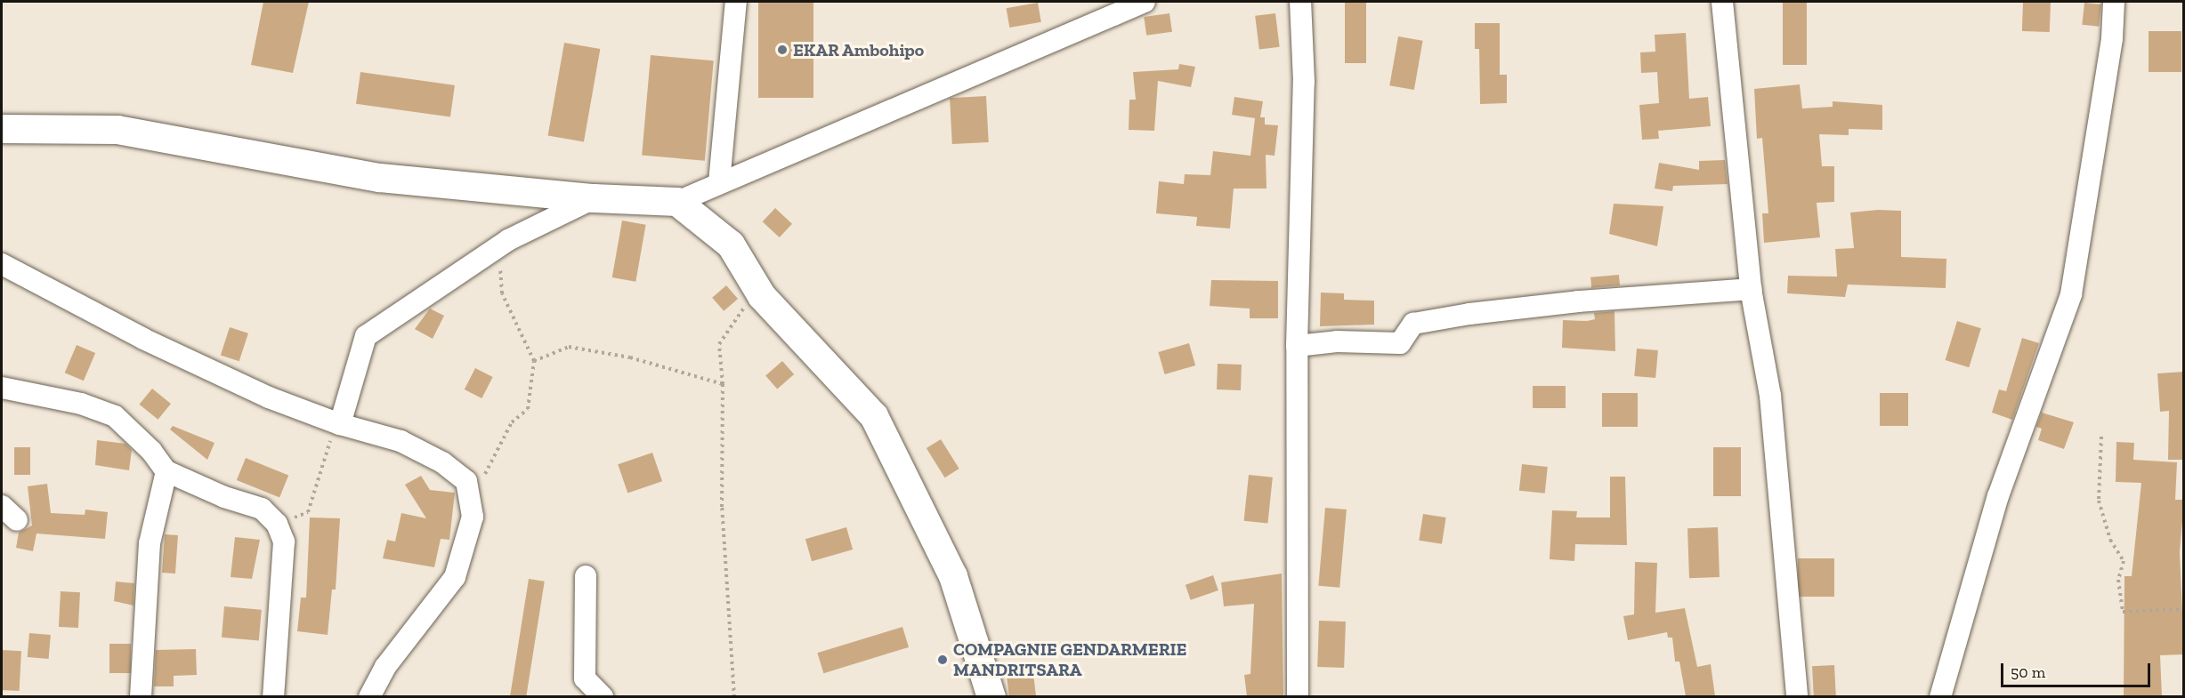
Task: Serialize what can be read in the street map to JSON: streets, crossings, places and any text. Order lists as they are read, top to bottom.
{
  "places": ["EKAR Ambohipo", "COMPAGNIE GENDARMERIE MANDRITSARA"],
  "scale_bar": "50 m"
}
